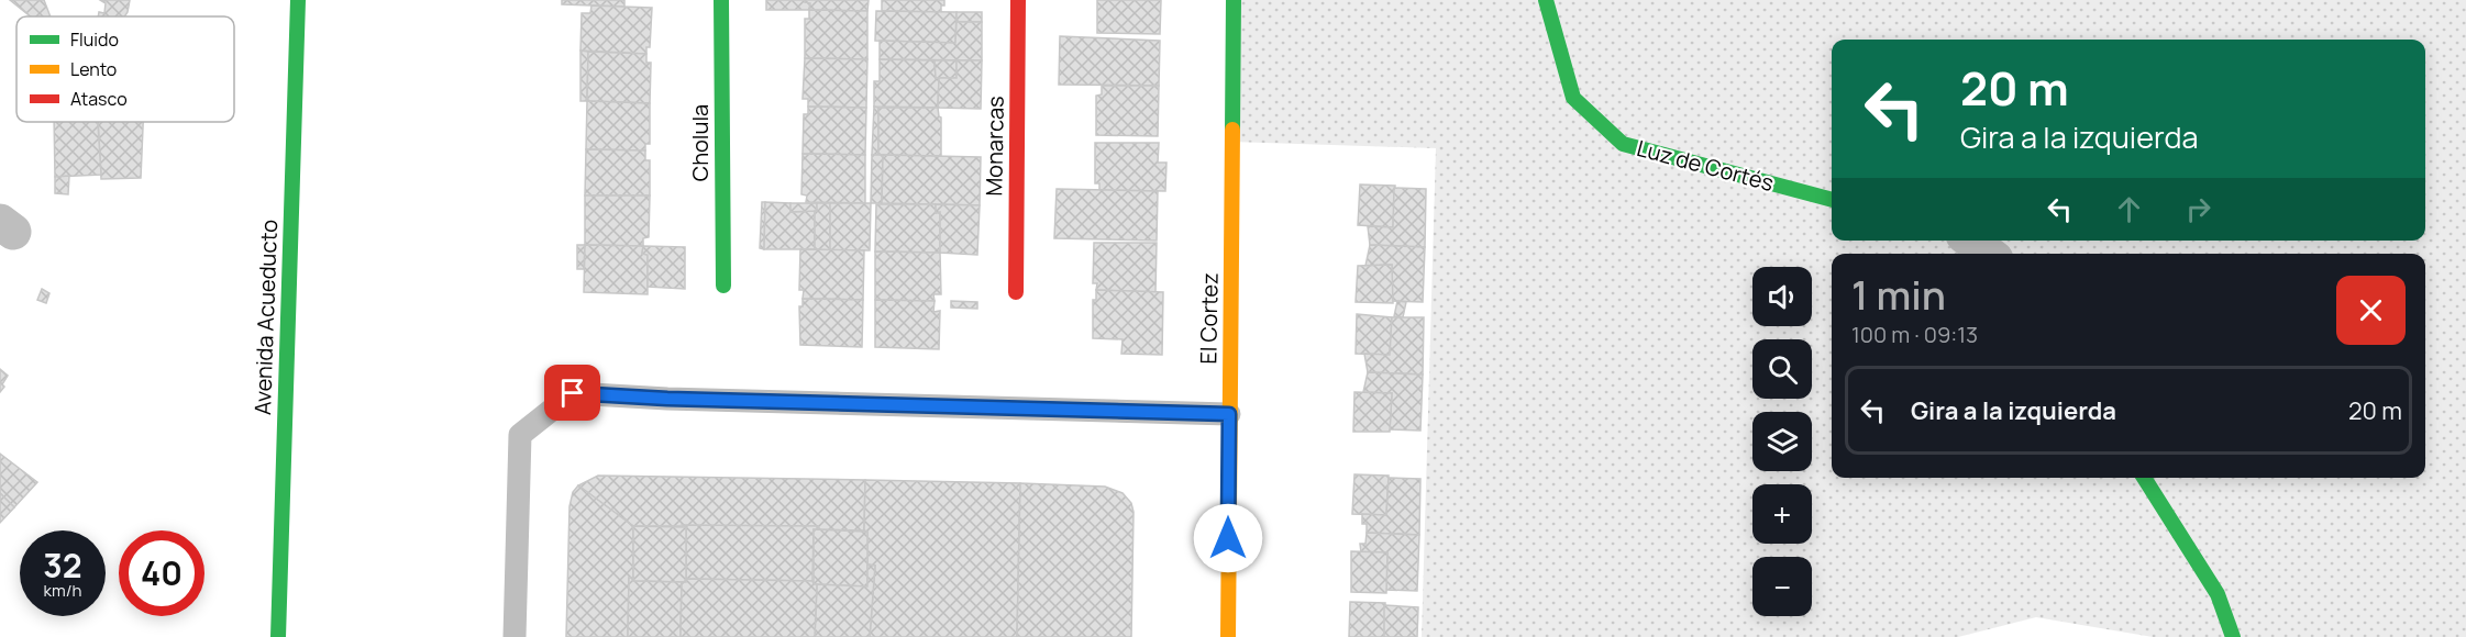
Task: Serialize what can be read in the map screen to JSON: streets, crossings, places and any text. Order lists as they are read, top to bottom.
{
  "streets": {
    "street": [
      "Cholula",
      "Monarcas",
      "Luz de Cortés",
      "Avenida Acueducto",
      "El Cortez"
    ]
  },
  "legend": ["Fluido", "Lento", "Atasco"],
  "page": {
    "turn": ["20 m", "Gira a la izquierda"],
    "heading": ["1 min", "100 m · 09:13"],
    "map_buttons": ["+", "−"],
    "list": [
      {
        "name": "Gira a la izquierda",
        "value": "20 m"
      }
    ],
    "speed": "32 km/h",
    "limit": "40"
  }
}
